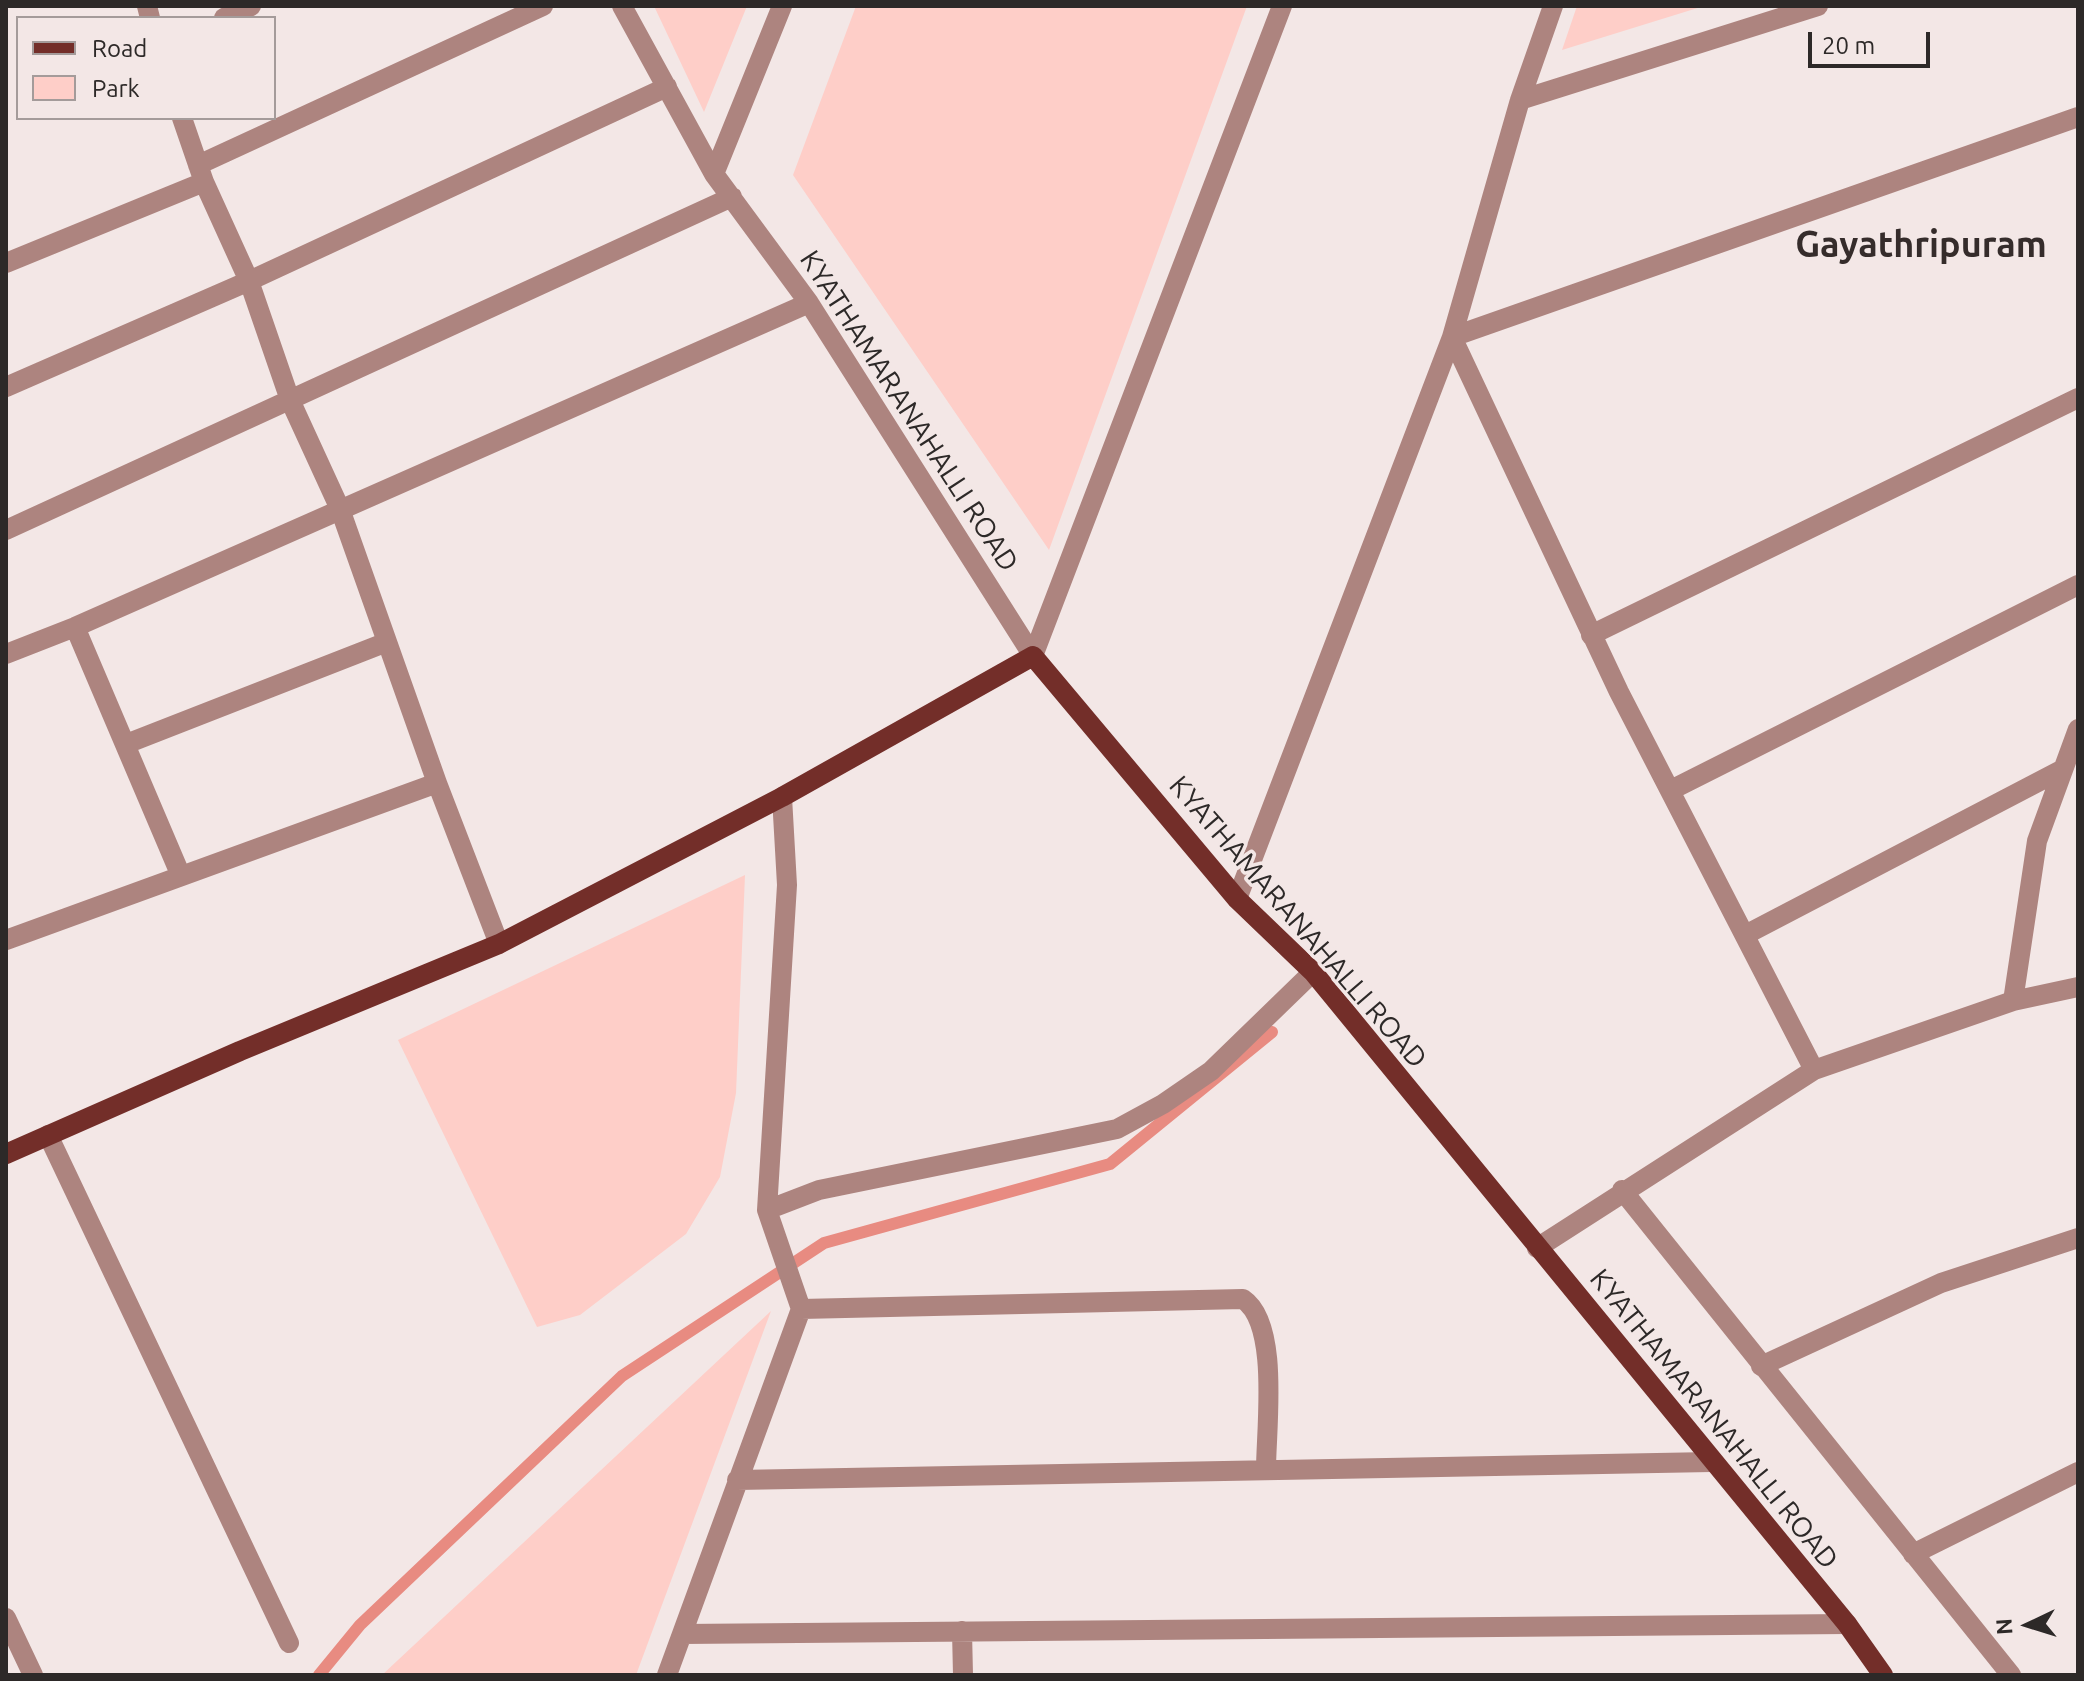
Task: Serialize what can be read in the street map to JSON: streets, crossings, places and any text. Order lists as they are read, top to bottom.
{
  "streets": {
    "main road": ["KYATHAMARANAHALLI ROAD"]
  },
  "districts": ["Gayathripuram"],
  "legend": ["Road", "Park"],
  "scale_bar": "20 m",
  "north": "left"
}
